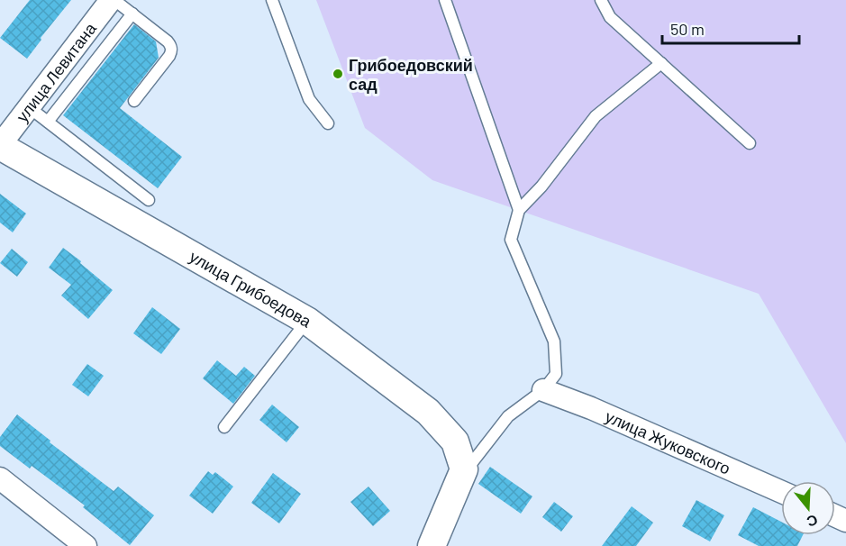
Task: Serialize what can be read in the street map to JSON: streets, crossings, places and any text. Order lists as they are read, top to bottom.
{
  "streets": {
    "street": ["улица Левитана", "улица Грибоедова", "улица Жуковского"]
  },
  "crossings": [
    ["улица Левитана", "улица Грибоедова"]
  ],
  "places": ["Грибоедовский сад"],
  "scale_bar": "50 m",
  "north": "bottom"
}
